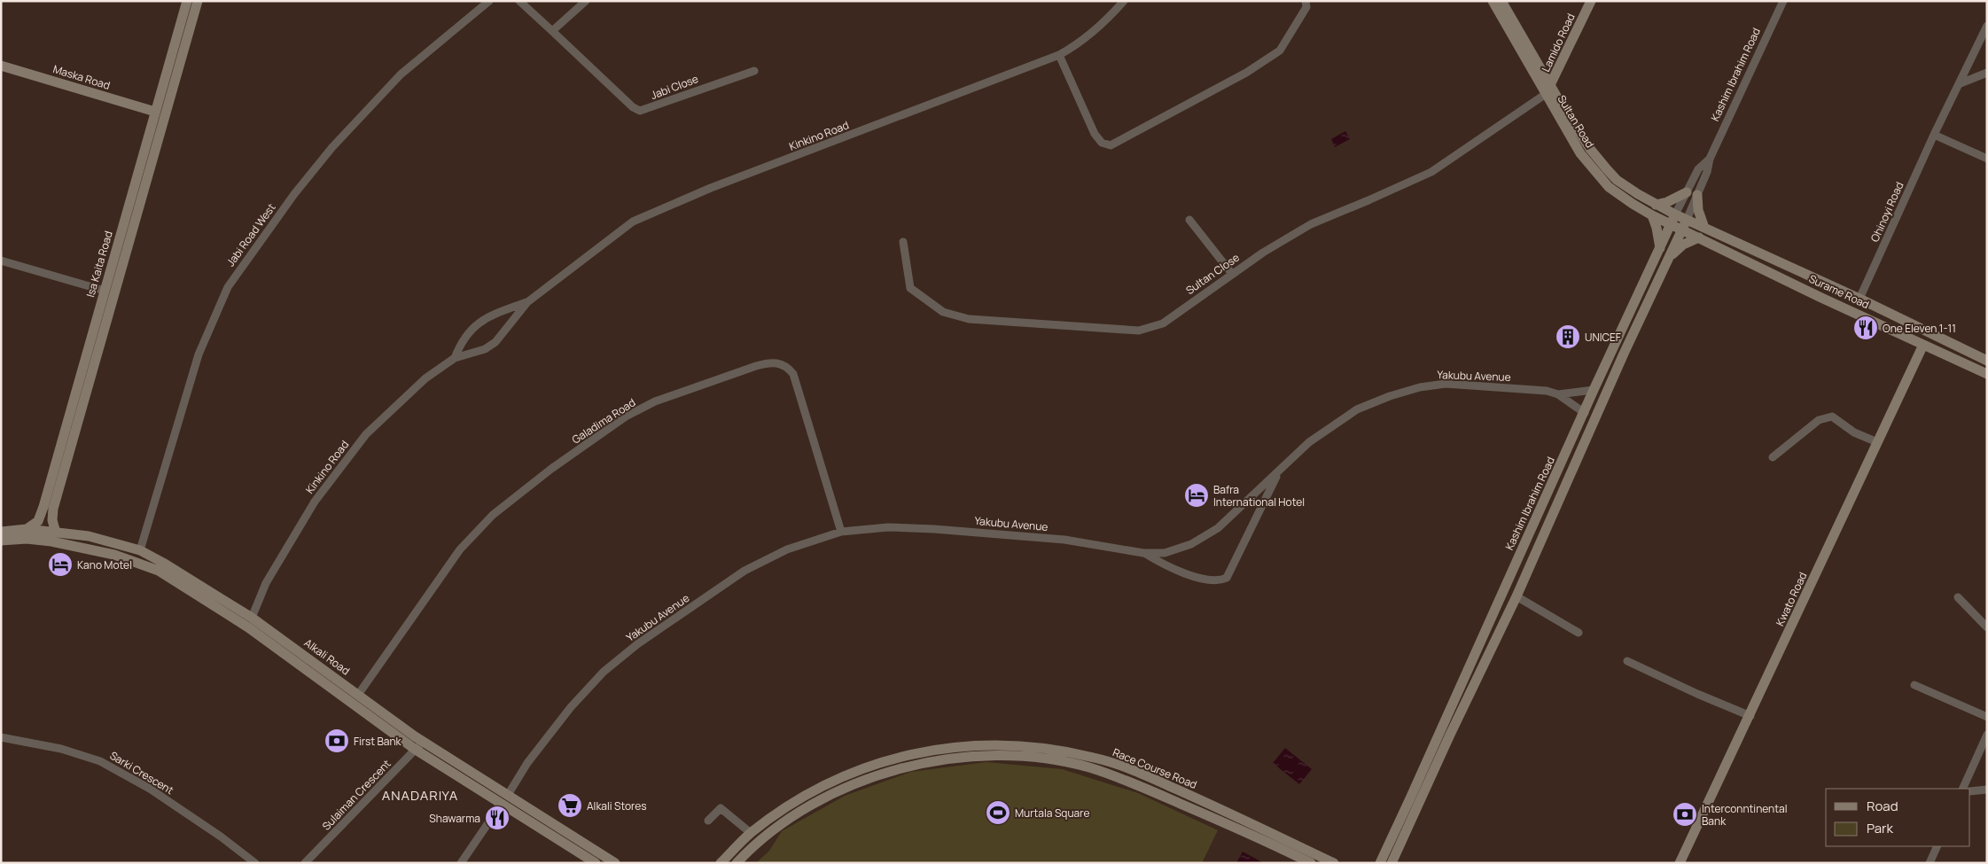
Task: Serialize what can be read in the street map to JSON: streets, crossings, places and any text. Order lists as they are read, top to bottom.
{
  "streets": {
    "main road": [
      "Lamido Road",
      "Kashim Ibrahim Road",
      "Maska Road",
      "Sultan Road",
      "Isa Kaita Road",
      "Surame Road",
      "Kwato Road",
      "Alkali Road",
      "Race Course Road"
    ],
    "street": [
      "Jabi Close",
      "Kinkino Road",
      "Ohinoyi Road",
      "Jabi Road West",
      "Sultan Close",
      "Yakubu Avenue",
      "Galadima Road",
      "Sarki Crescent",
      "Sulaiman Crescent"
    ]
  },
  "crossings": [
    ["Lamido Road", "Sultan Road"],
    ["Lamido Road", "Sultan Close"],
    ["Kashim Ibrahim Road", "Sultan Road"],
    ["Kashim Ibrahim Road", "Surame Road"],
    ["Kashim Ibrahim Road", "Yakubu Avenue"],
    ["Maska Road", "Isa Kaita Road"],
    ["Sultan Road", "Sultan Close"],
    ["Sultan Road", "Surame Road"],
    ["Kinkino Road", "Alkali Road"],
    ["Ohinoyi Road", "Surame Road"],
    ["Jabi Road West", "Alkali Road"],
    ["Isa Kaita Road", "Alkali Road"],
    ["Surame Road", "Kwato Road"],
    ["Yakubu Avenue", "Galadima Road"],
    ["Yakubu Avenue", "Alkali Road"],
    ["Galadima Road", "Alkali Road"],
    ["Alkali Road", "Sulaiman Crescent"]
  ],
  "districts": ["ANADARIYA"],
  "places": {
    "restaurant": ["One Eleven 1-11", "Shawarma"],
    "building": ["UNICEF"],
    "hotel": ["Bafra International Hotel", "Kano Motel"],
    "bank": ["First Bank", "Interconntinental Bank"],
    "supermarket": ["Alkali Stores"],
    "sports": ["Murtala Square"]
  },
  "legend": ["Road", "Park"]
}
